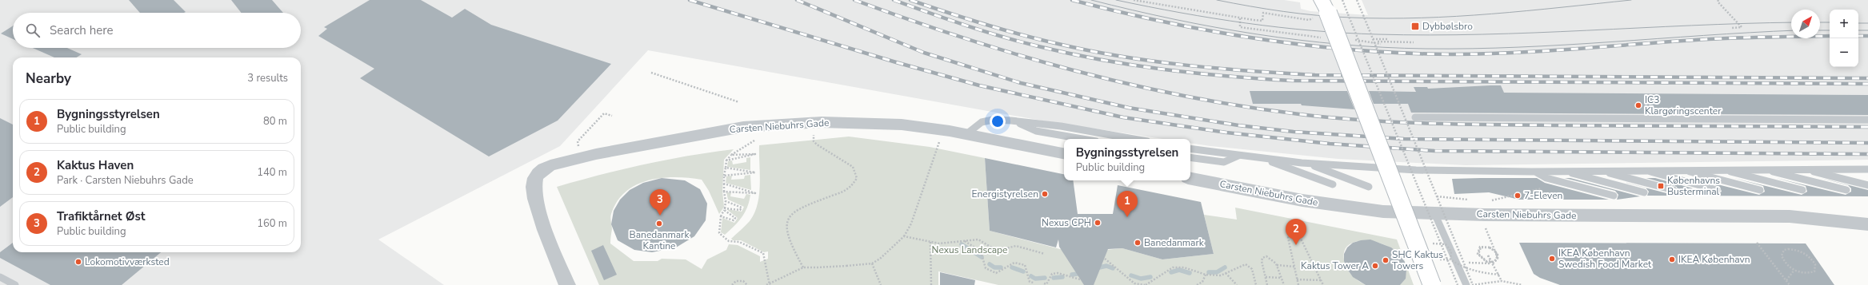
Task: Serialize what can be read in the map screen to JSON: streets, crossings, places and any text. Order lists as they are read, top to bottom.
{
  "streets": {
    "street": ["Carsten Niebuhrs Gade"]
  },
  "parks": ["Nexus Landscape"],
  "places": {
    "transit": ["Dybbølsbro", "Københavns Busterminal"],
    "other": [
      "IC3 Klargøringscenter",
      "Energistyrelsen",
      "7-Eleven",
      "Nexus CPH",
      "Banedanmark Kantine",
      "Banedanmark",
      "IKEA København Swedish Food Market",
      "IKEA København",
      "SHC Kaktus Towers",
      "Lokomotivværksted",
      "Kaktus Tower A"
    ]
  },
  "north": "top right",
  "page": {
    "map_buttons": ["+", "−"],
    "search": "Search here",
    "heading": ["Nearby", "3 results"],
    "list": [
      {
        "mark": "1",
        "name": "Bygningsstyrelsen",
        "note": "Public building",
        "value": "80 m"
      },
      {
        "mark": "2",
        "name": "Kaktus Haven",
        "note": "Park · Carsten Niebuhrs Gade",
        "value": "140 m"
      },
      {
        "mark": "3",
        "name": "Trafiktårnet Øst",
        "note": "Public building",
        "value": "160 m"
      }
    ],
    "popup": ["Bygningsstyrelsen", "Public building"],
    "pins": ["3", "1", "2"]
  }
}
